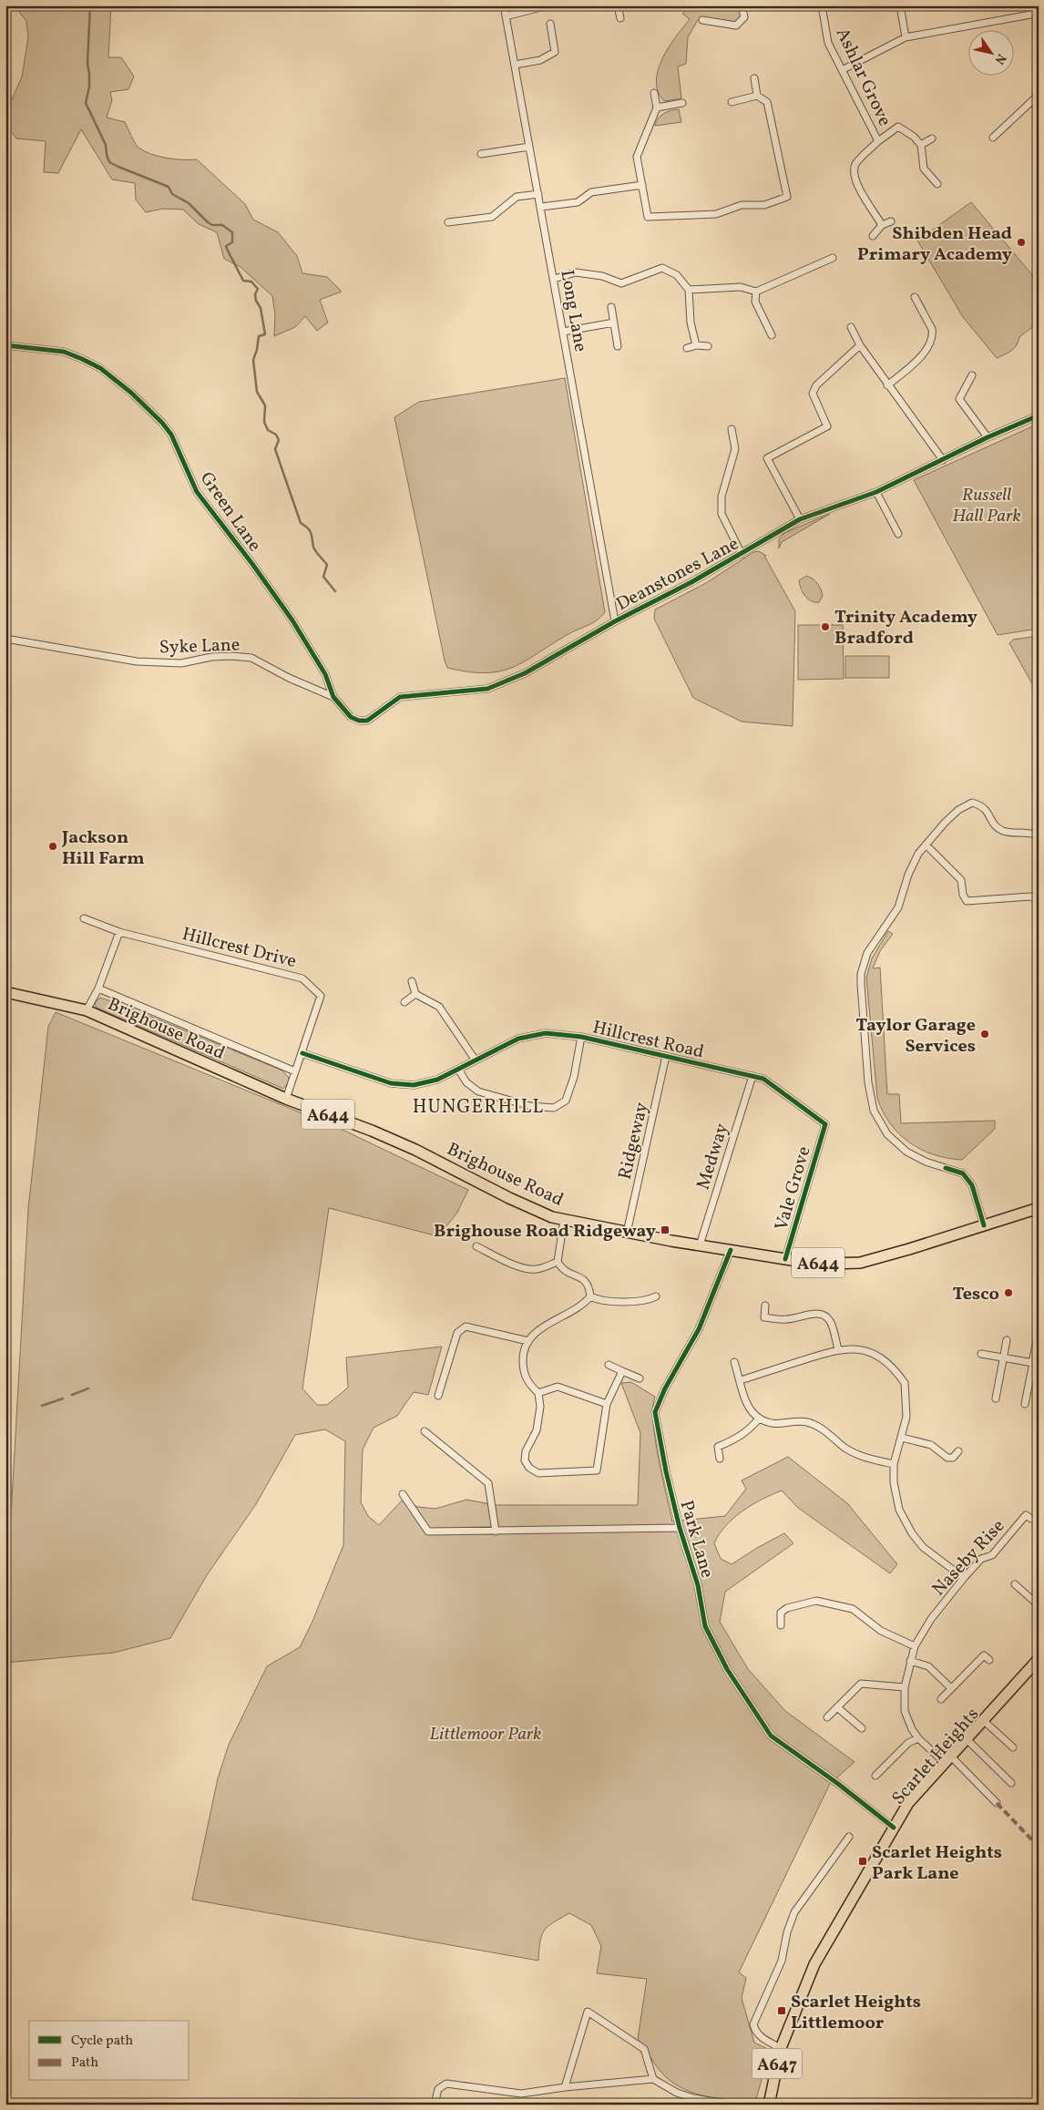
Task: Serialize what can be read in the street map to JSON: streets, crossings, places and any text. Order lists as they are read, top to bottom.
{
  "streets": {
    "main road": [
      "Brighouse Road",
      "A644",
      "Scarlet Heights",
      "A647"
    ],
    "street": [
      "Ashlar Grove",
      "Long Lane",
      "Green Lane",
      "Deanstones Lane",
      "Syke Lane",
      "Hillcrest Drive",
      "Hillcrest Road",
      "Ridgeway",
      "Medway",
      "Vale Grove",
      "Park Lane",
      "Naseby Rise"
    ]
  },
  "crossings": [
    ["Long Lane", "Deanstones Lane"],
    ["Green Lane", "Deanstones Lane"],
    ["Green Lane", "Syke Lane"],
    ["Deanstones Lane", "Syke Lane"],
    ["Hillcrest Drive", "Brighouse Road"],
    ["Hillcrest Drive", "Hillcrest Road"],
    ["Brighouse Road", "Ridgeway"],
    ["Brighouse Road", "Medway"],
    ["Brighouse Road", "Vale Grove"],
    ["Brighouse Road", "Park Lane"],
    ["Hillcrest Road", "Ridgeway"],
    ["Hillcrest Road", "Medway"],
    ["Hillcrest Road", "Vale Grove"],
    ["Park Lane", "Scarlet Heights"],
    ["Naseby Rise", "Scarlet Heights"],
    ["Scarlet Heights", "A647"]
  ],
  "districts": ["HUNGERHILL"],
  "parks": ["Russell Hall Park", "Littlemoor Park"],
  "places": {
    "other": [
      "Shibden Head Primary Academy",
      "Trinity Academy Bradford",
      "Jackson Hill Farm",
      "Taylor Garage Services",
      "Tesco"
    ],
    "transit": ["Brighouse Road Ridgeway", "Scarlet Heights Park Lane", "Scarlet Heights Littlemoor"]
  },
  "legend": ["Cycle path", "Path"],
  "north": "bottom right"
}
